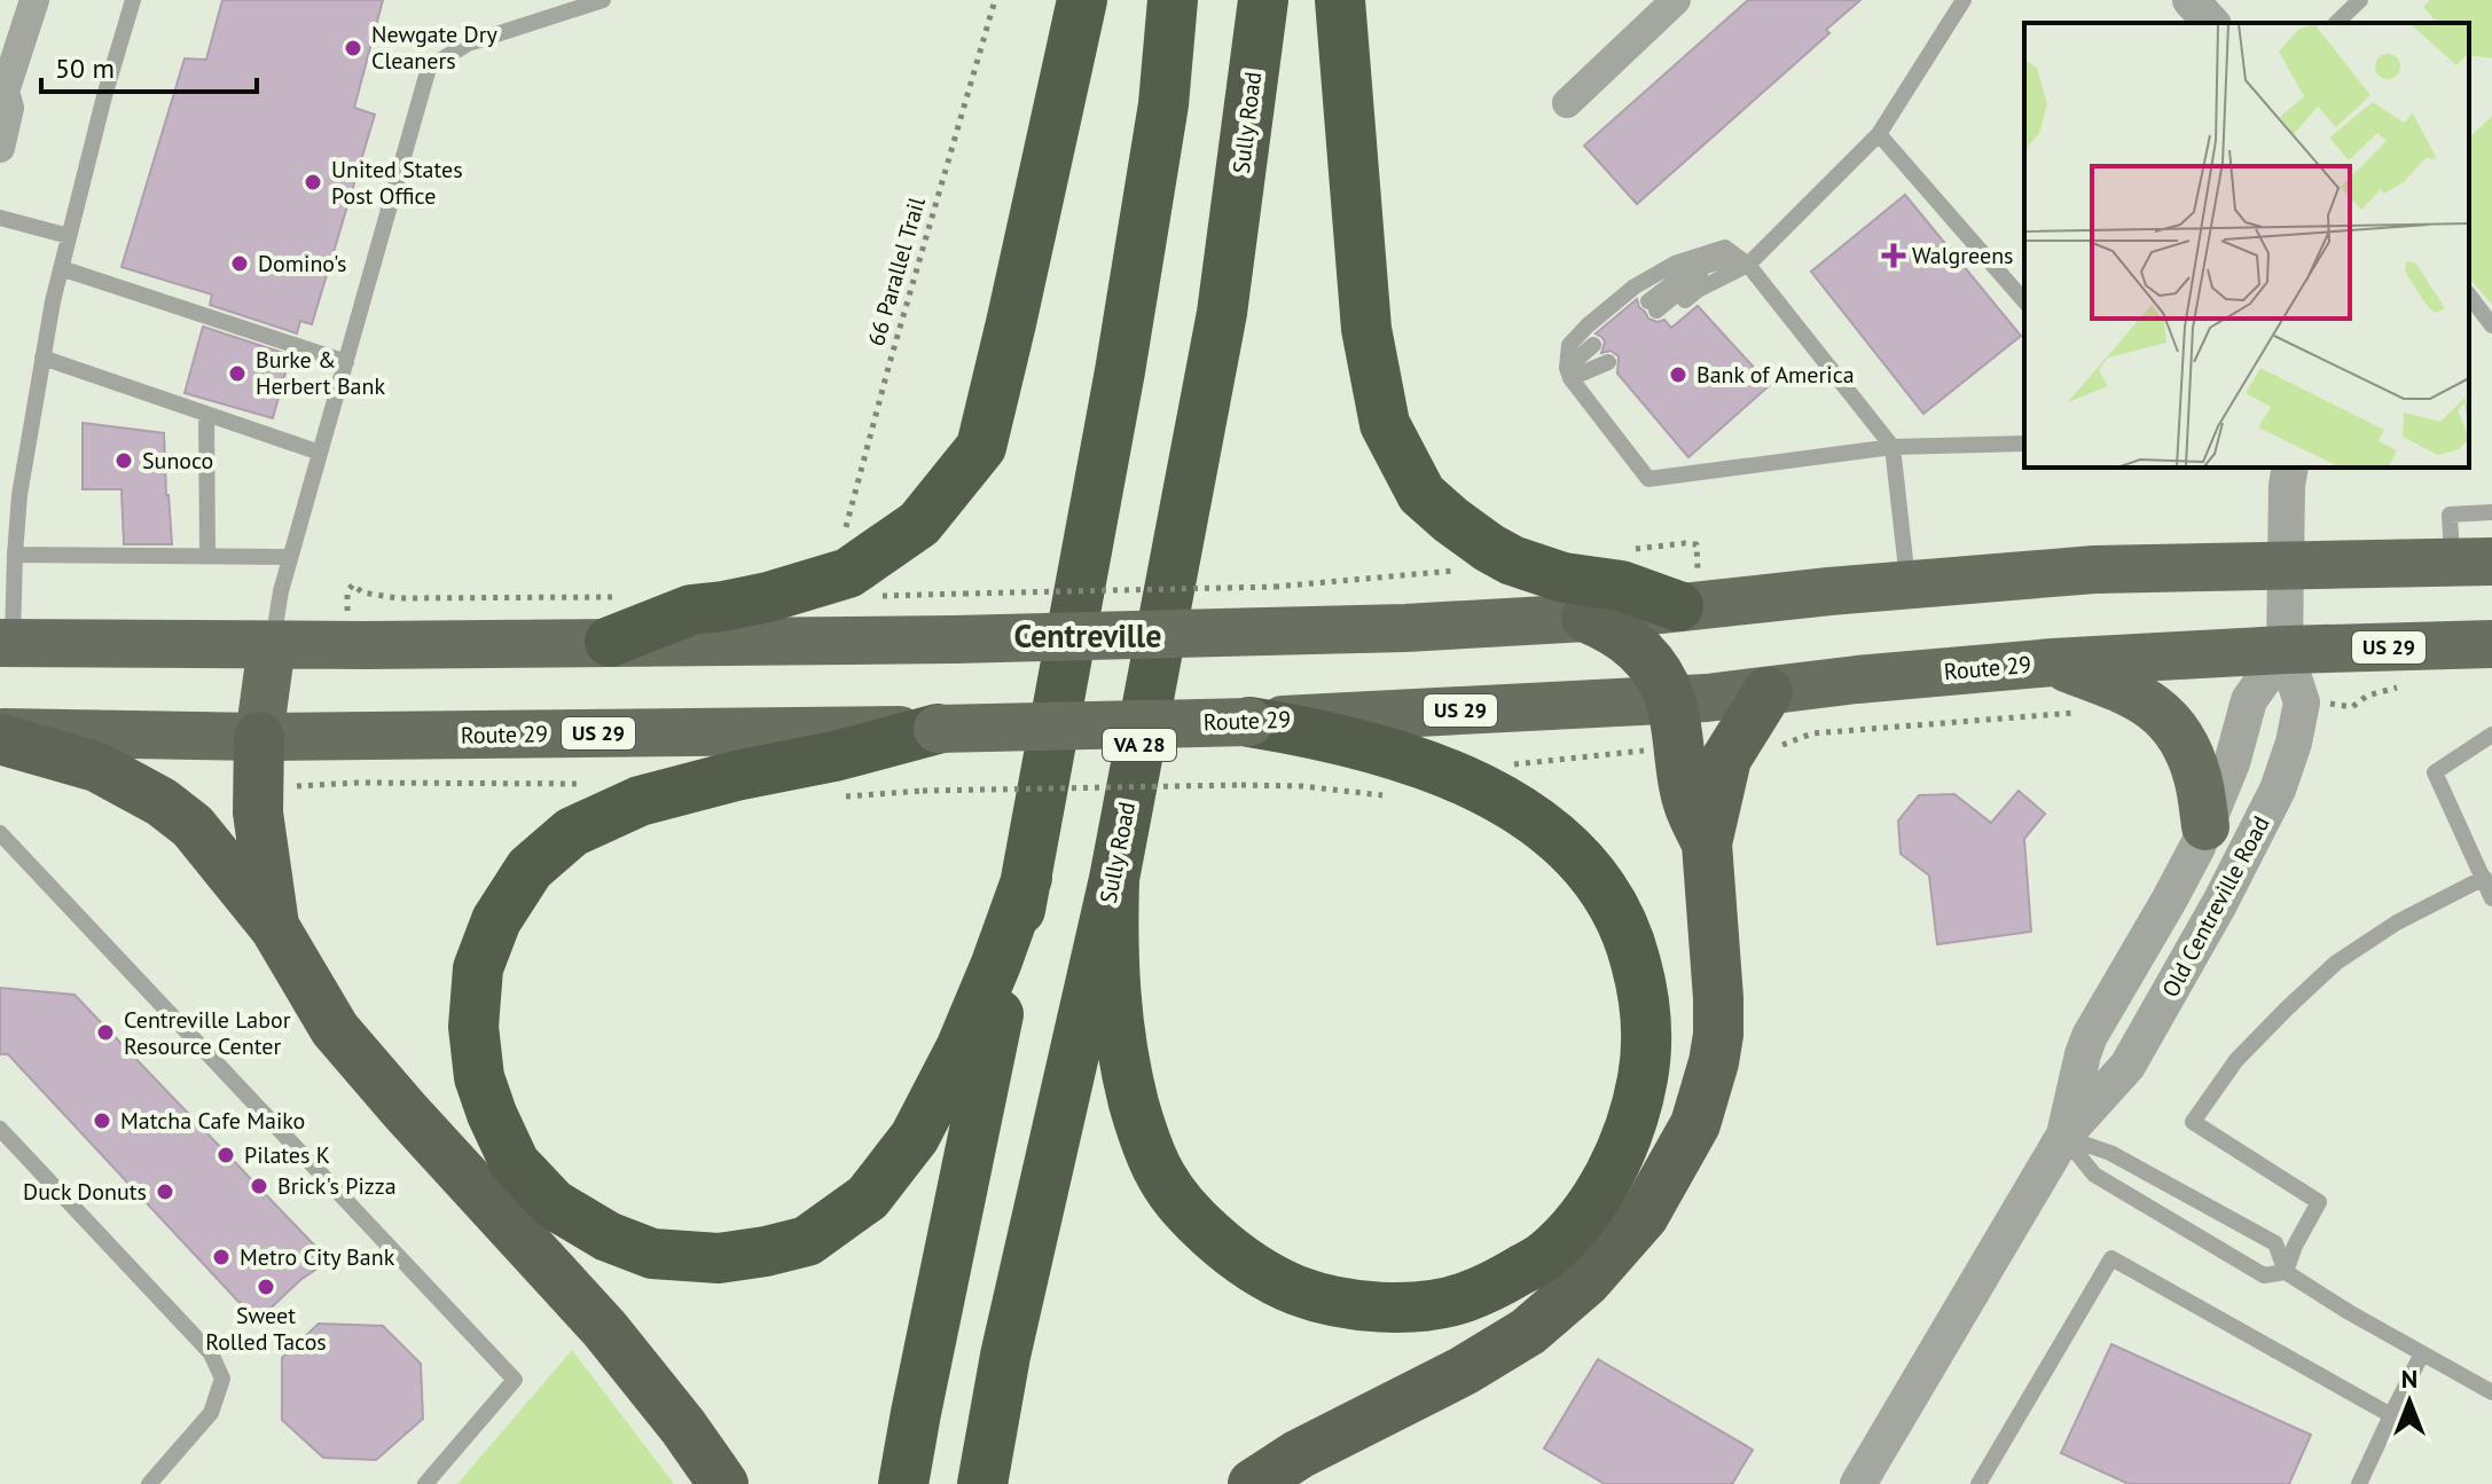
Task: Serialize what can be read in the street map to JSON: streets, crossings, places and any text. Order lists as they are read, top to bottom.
{
  "streets": {
    "highway": ["Sully Road", "VA 28"],
    "main road": ["US 29", "Route 29"],
    "street": ["Old Centreville Road"],
    "path": ["66 Parallel Trail"]
  },
  "crossings": [
    ["Route 29", "Old Centreville Road"]
  ],
  "districts": ["Centreville"],
  "places": {
    "other": [
      "Newgate Dry Cleaners",
      "United States Post Office",
      "Domino's",
      "Burke & Herbert Bank",
      "Bank of America",
      "Sunoco",
      "Centreville Labor Resource Center",
      "Matcha Cafe Maiko",
      "Pilates K",
      "Brick's Pizza",
      "Duck Donuts",
      "Metro City Bank",
      "Sweet Rolled Tacos"
    ],
    "health": ["Walgreens"]
  },
  "scale_bar": "50 m",
  "north": "top"
}
